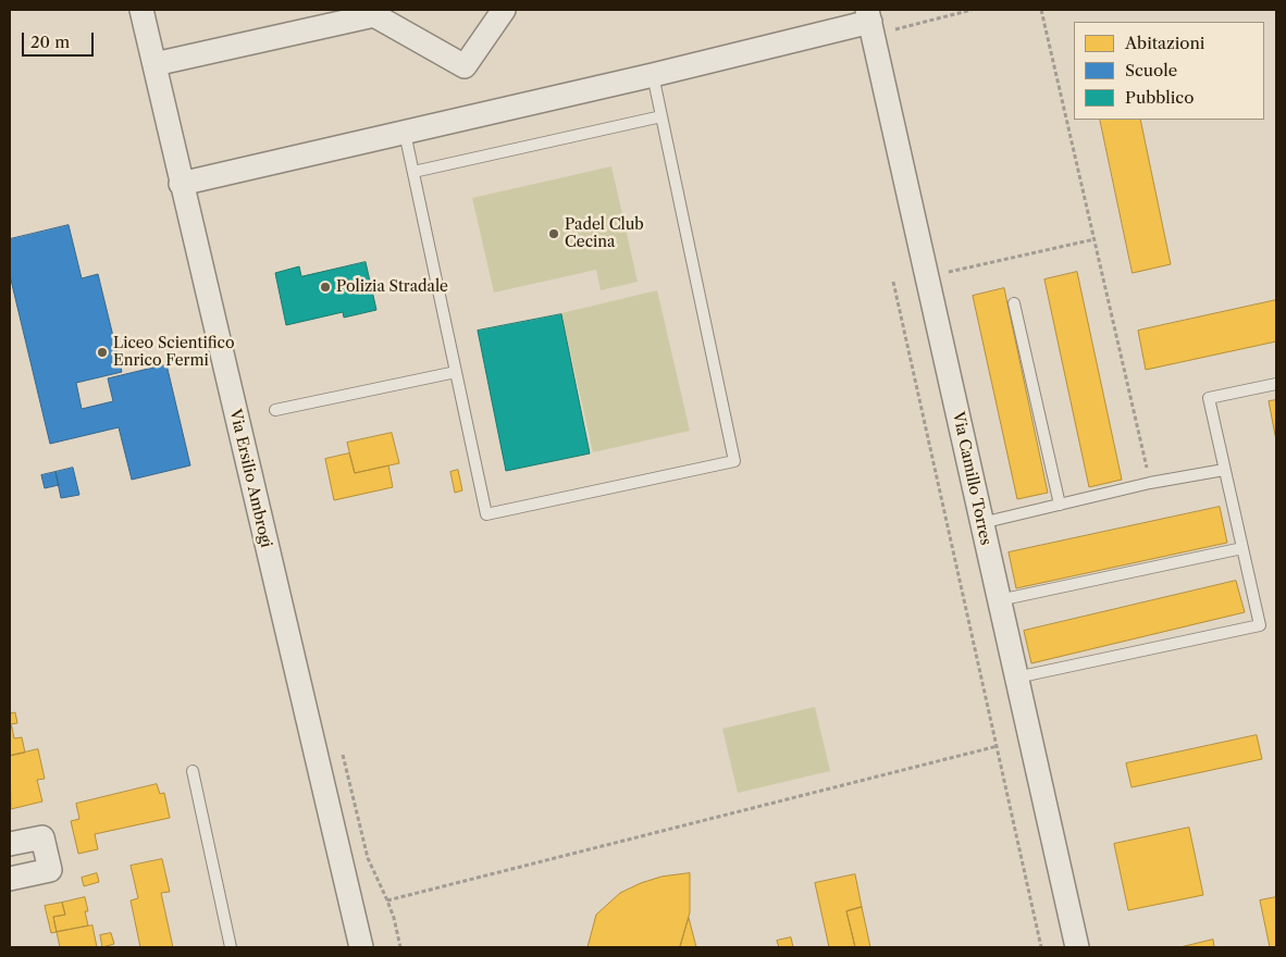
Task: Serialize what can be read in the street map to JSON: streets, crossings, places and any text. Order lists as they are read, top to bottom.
{
  "streets": {
    "street": ["Via Ersilio Ambrogi", "Via Camillo Torres"]
  },
  "places": ["Padel Club Cecina", "Polizia Stradale", "Liceo Scientifico Enrico Fermi"],
  "legend": ["Abitazioni", "Scuole", "Pubblico"],
  "scale_bar": "20 m"
}
